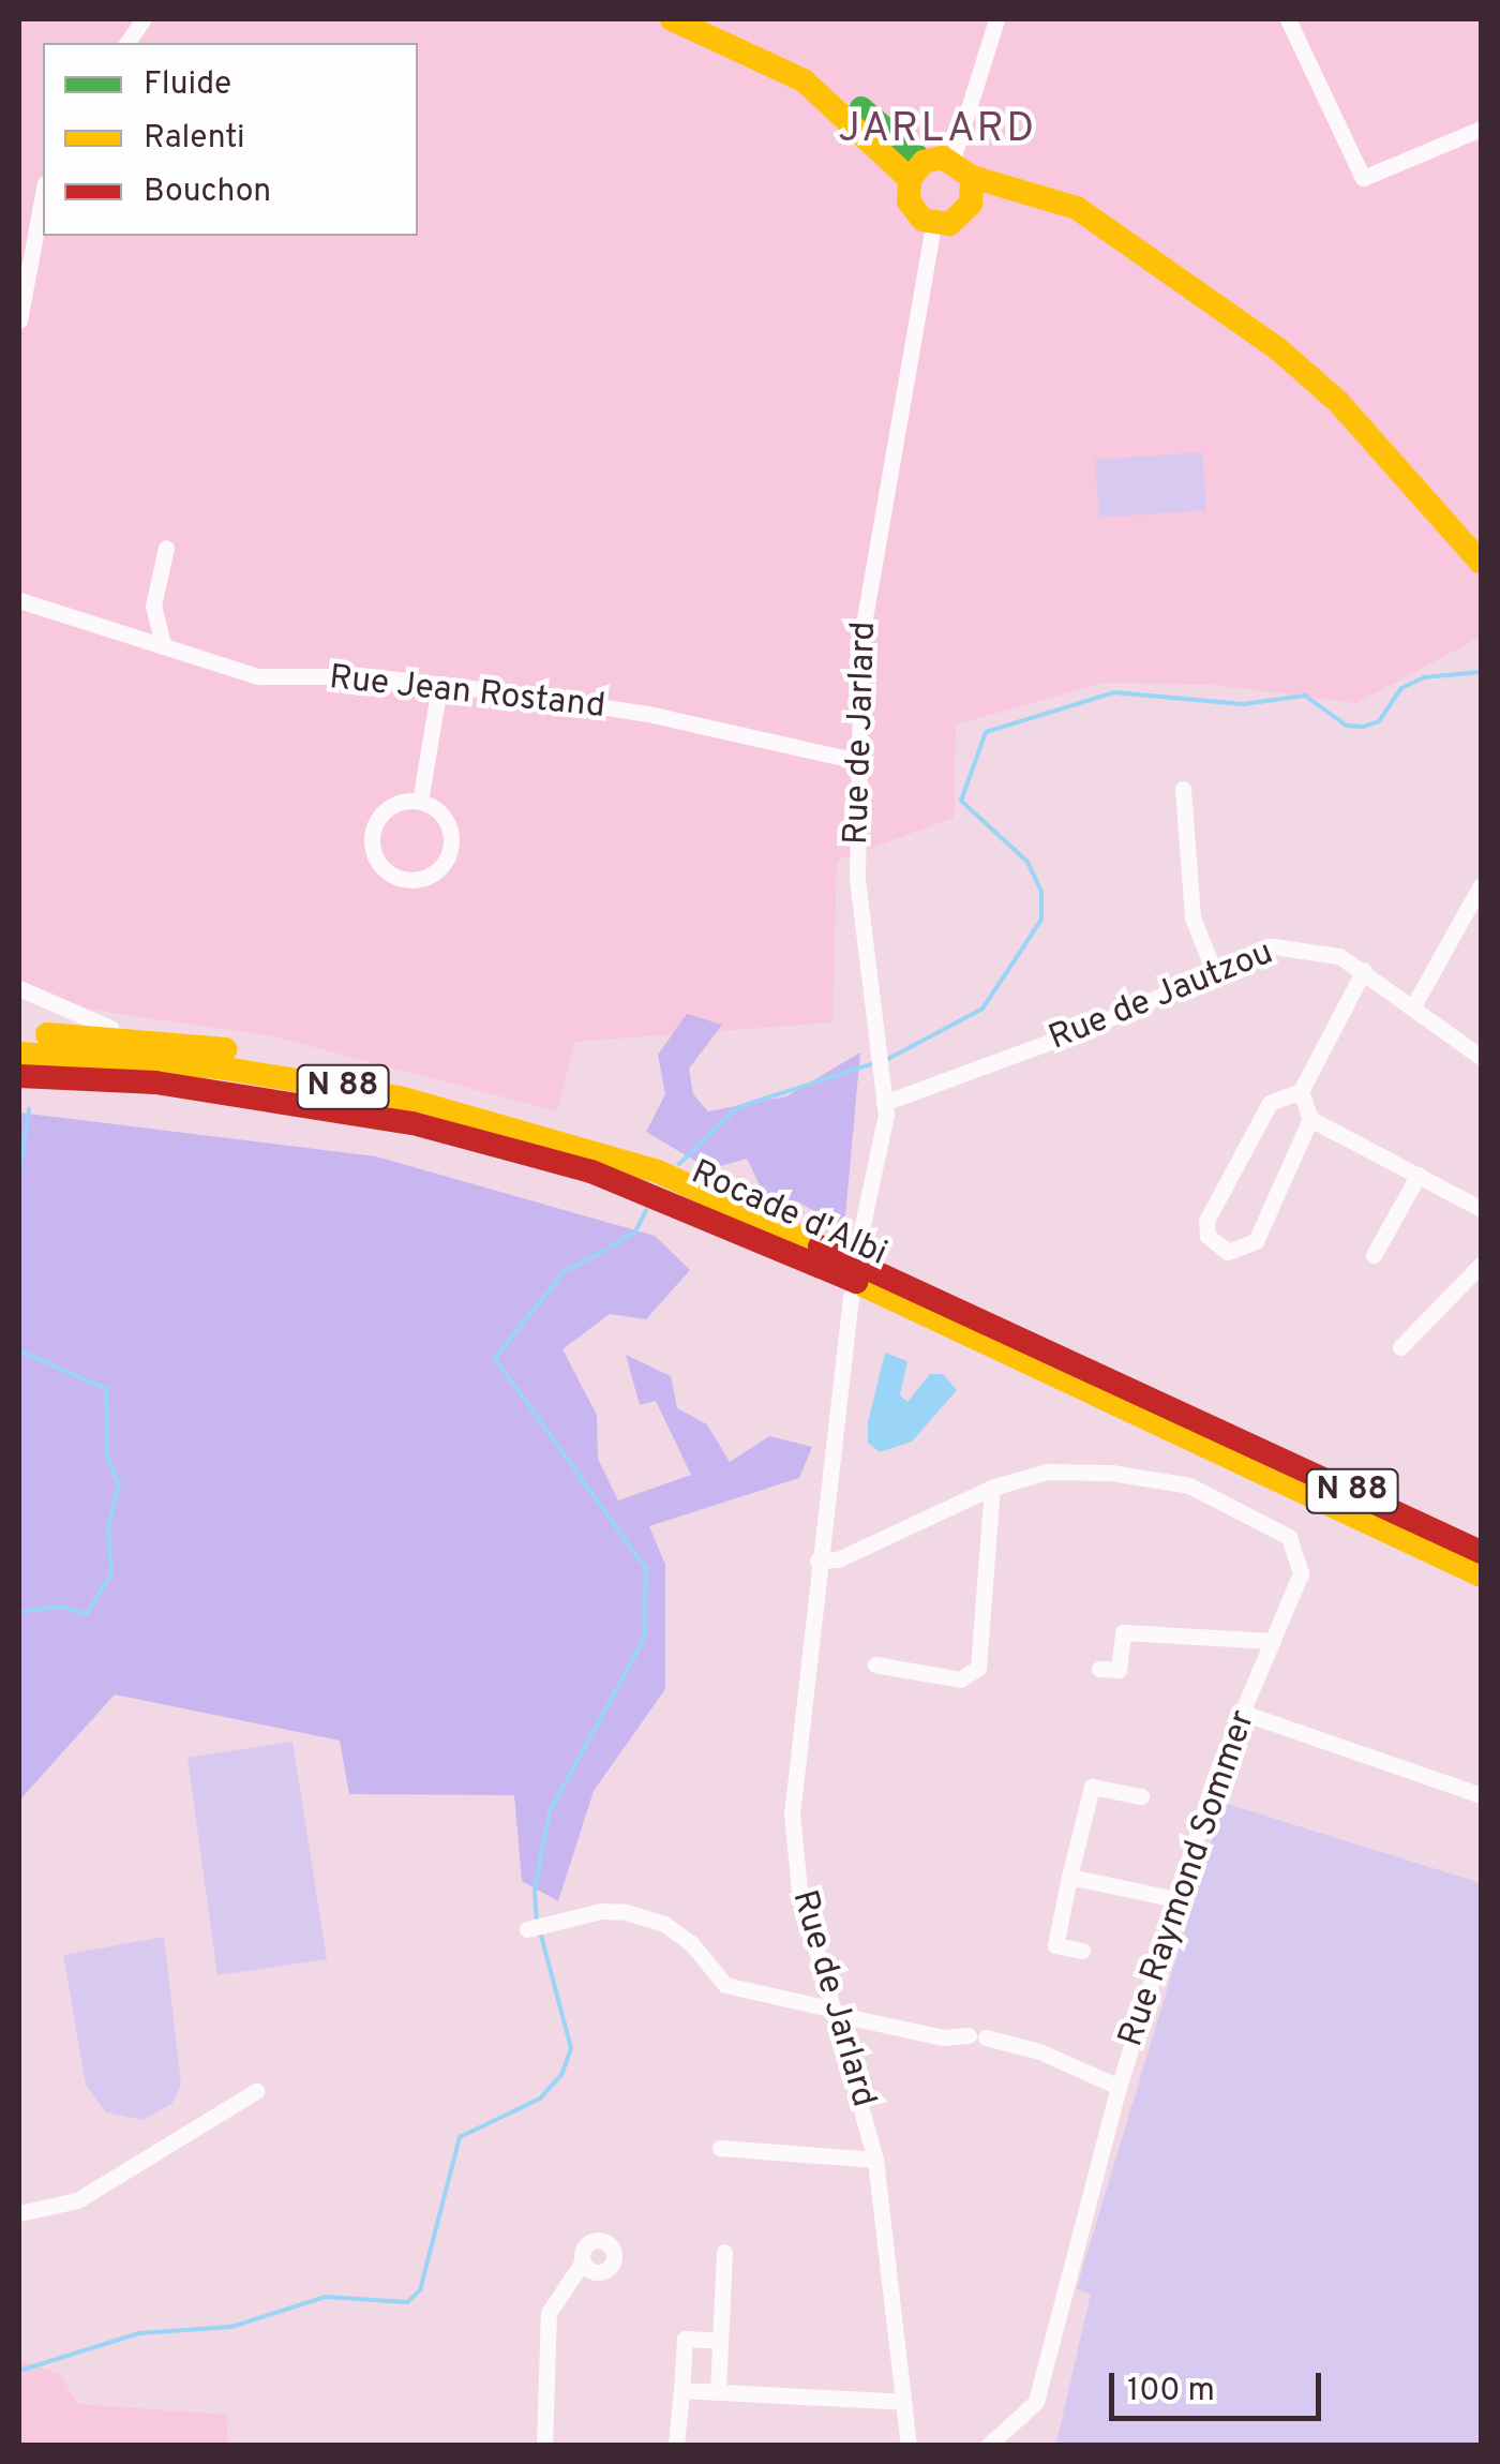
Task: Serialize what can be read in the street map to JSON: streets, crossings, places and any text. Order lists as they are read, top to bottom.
{
  "streets": {
    "main road": ["N 88", "Rocade d'Albi"],
    "street": [
      "Rue Jean Rostand",
      "Rue de Jarlard",
      "Rue de Jautzou",
      "Rue Raymond Sommer"
    ]
  },
  "crossings": [
    ["Rue Jean Rostand", "Rue de Jarlard"],
    ["Rue de Jarlard", "Rue de Jautzou"],
    ["Rue de Jarlard", "Rocade d'Albi"],
    ["Rue de Jarlard", "Rue Raymond Sommer"]
  ],
  "districts": ["JARLARD"],
  "legend": ["Fluide", "Ralenti", "Bouchon"],
  "scale_bar": "100 m"
}
